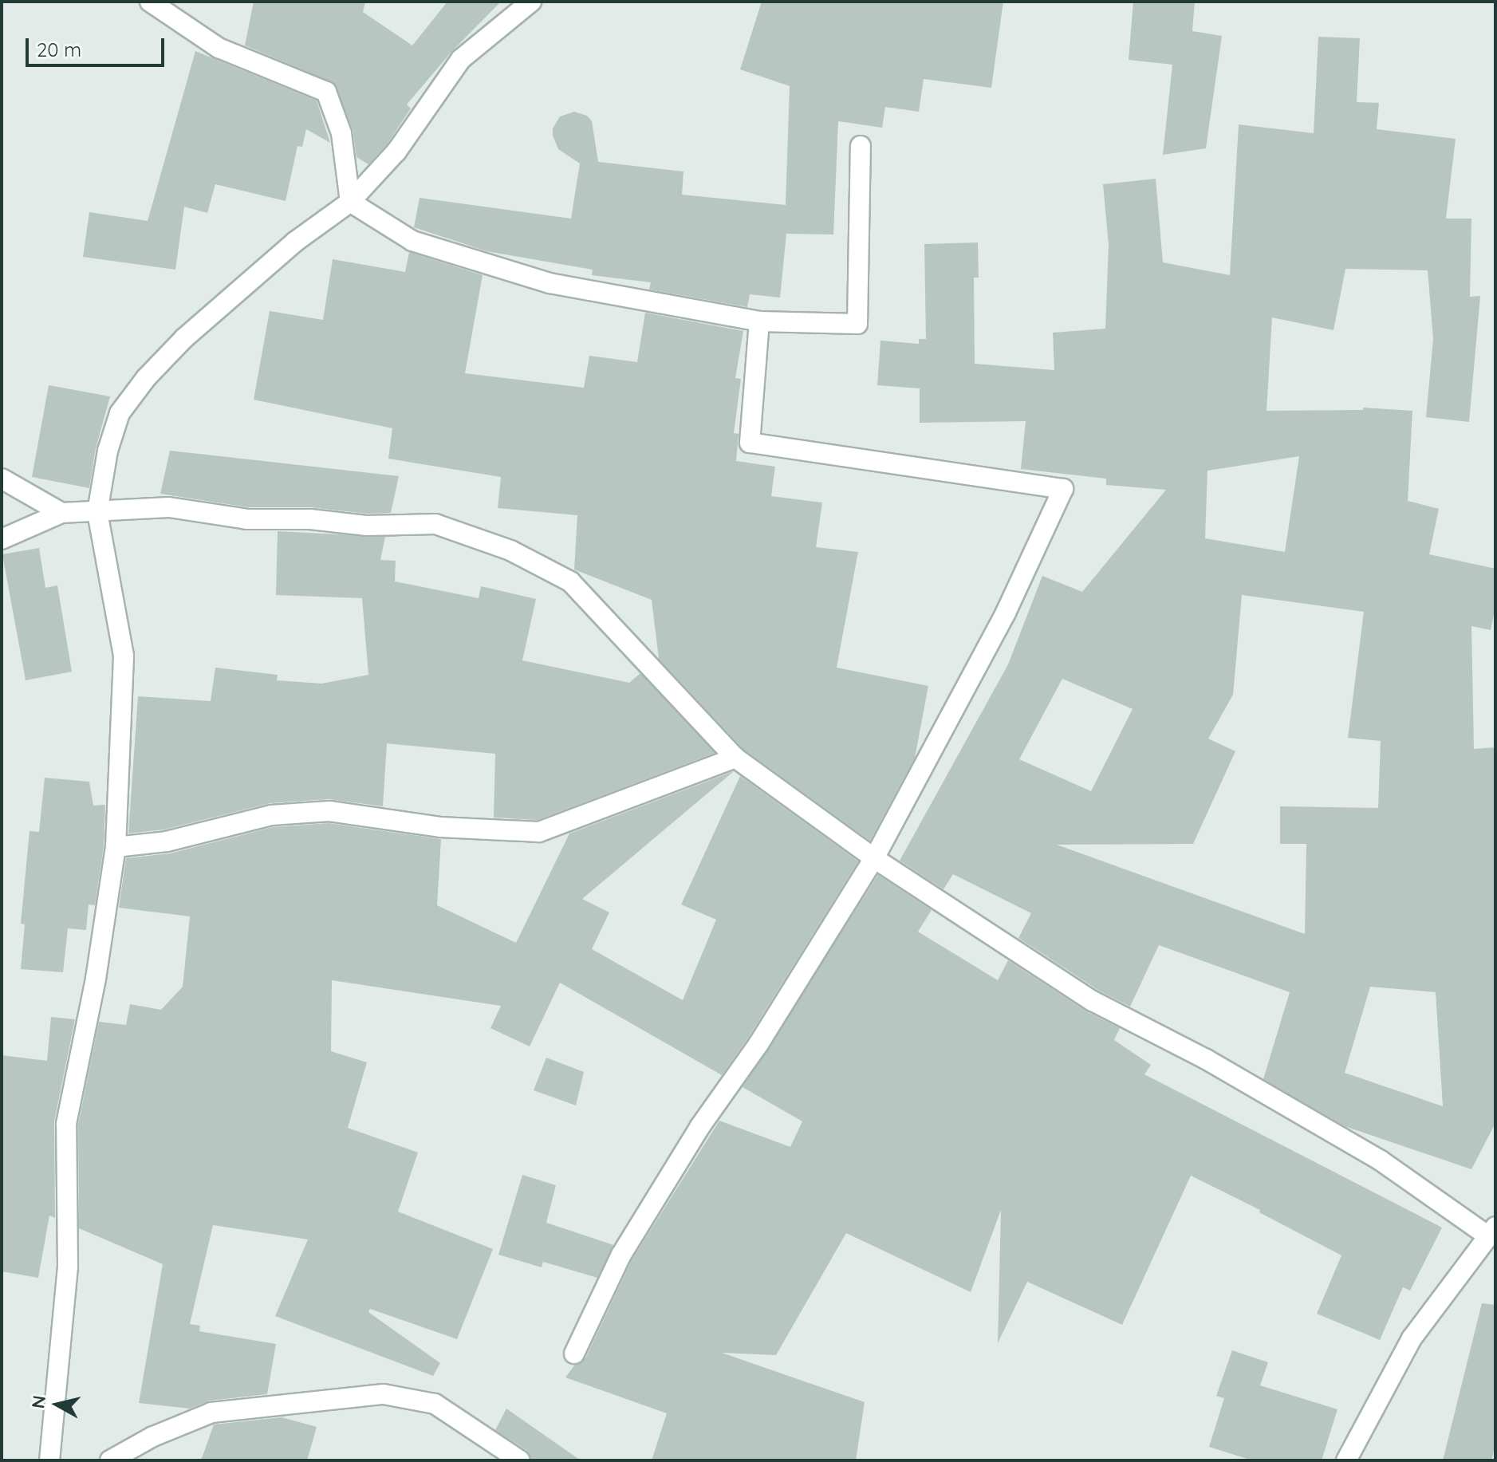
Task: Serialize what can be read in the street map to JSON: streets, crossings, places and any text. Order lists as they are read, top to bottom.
{
  "scale_bar": "20 m",
  "north": "left"
}
